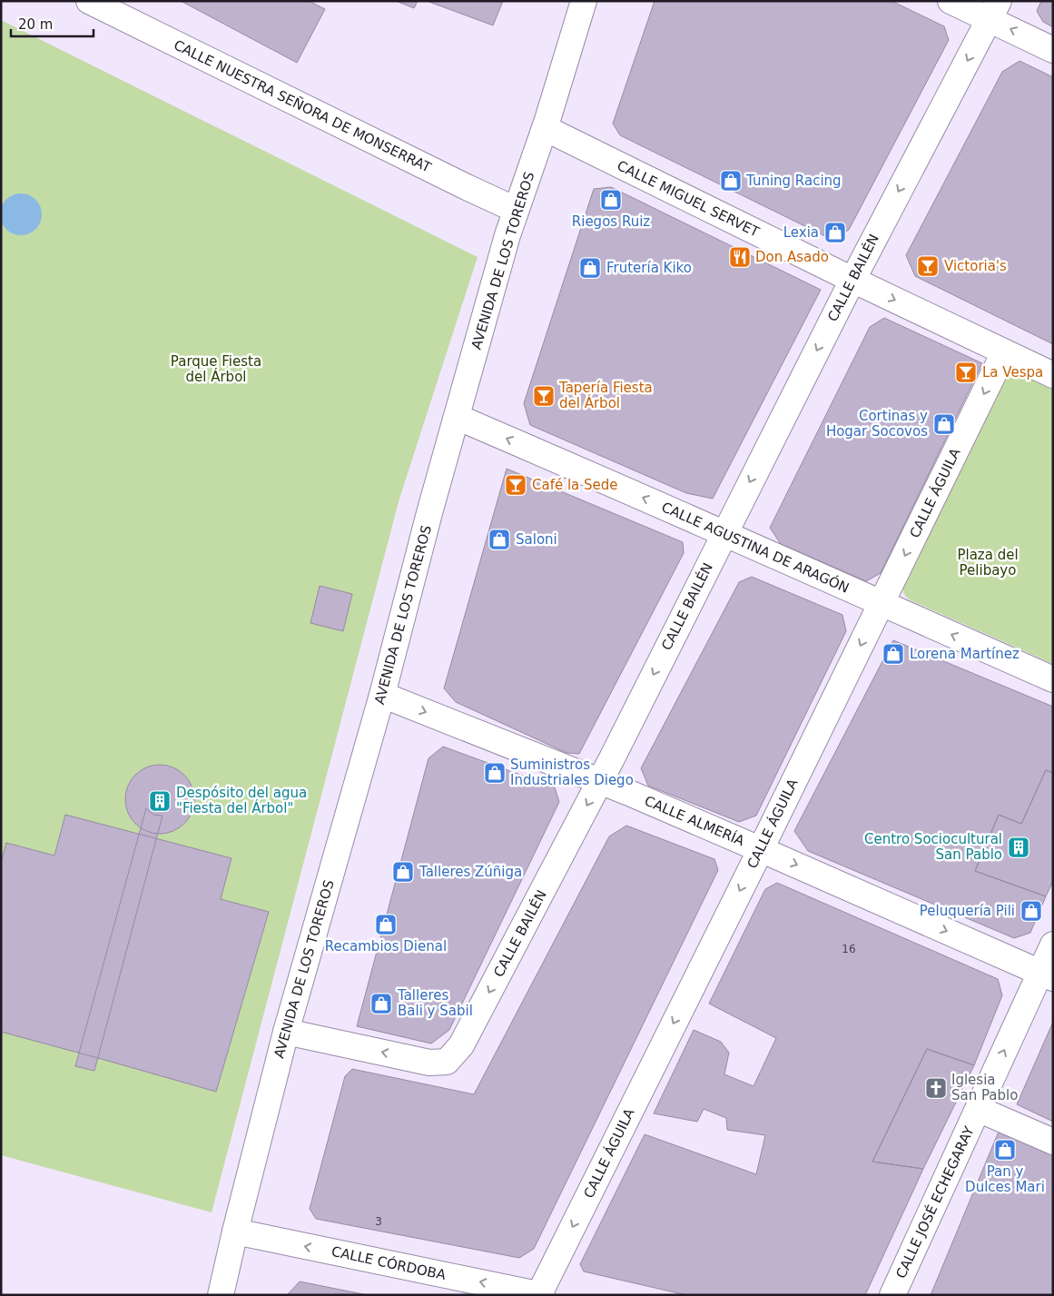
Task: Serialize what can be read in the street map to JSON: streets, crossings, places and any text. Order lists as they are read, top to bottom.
{
  "streets": {
    "main road": [
      "CALLE NUESTRA SEÑORA DE MONSERRAT",
      "CALLE MIGUEL SERVET",
      "AVENIDA DE LOS TOREROS",
      "CALLE BAILÉN",
      "CALLE ÁGUILA",
      "CALLE AGUSTINA DE ARAGÓN",
      "CALLE ALMERÍA",
      "CALLE JOSÉ ECHEGARAY",
      "CALLE CÓRDOBA"
    ]
  },
  "crossings": [
    ["CALLE NUESTRA SEÑORA DE MONSERRAT", "AVENIDA DE LOS TOREROS"],
    ["CALLE MIGUEL SERVET", "AVENIDA DE LOS TOREROS"],
    ["CALLE MIGUEL SERVET", "CALLE BAILÉN"],
    ["CALLE MIGUEL SERVET", "CALLE ÁGUILA"],
    ["AVENIDA DE LOS TOREROS", "CALLE BAILÉN"],
    ["AVENIDA DE LOS TOREROS", "CALLE AGUSTINA DE ARAGÓN"],
    ["AVENIDA DE LOS TOREROS", "CALLE ALMERÍA"],
    ["AVENIDA DE LOS TOREROS", "CALLE CÓRDOBA"],
    ["CALLE BAILÉN", "CALLE AGUSTINA DE ARAGÓN"],
    ["CALLE BAILÉN", "CALLE ALMERÍA"],
    ["CALLE ÁGUILA", "CALLE AGUSTINA DE ARAGÓN"],
    ["CALLE ÁGUILA", "CALLE ALMERÍA"],
    ["CALLE ÁGUILA", "CALLE CÓRDOBA"],
    ["CALLE ALMERÍA", "CALLE JOSÉ ECHEGARAY"]
  ],
  "one_way": [
    "CALLE BAILÉN",
    "CALLE ÁGUILA",
    "CALLE AGUSTINA DE ARAGÓN",
    "CALLE ALMERÍA",
    "CALLE CÓRDOBA"
  ],
  "parks": ["Parque Fiesta del Árbol", "Plaza del Pelibayo"],
  "places": {
    "shop": [
      "Tuning Racing",
      "Riegos Ruiz",
      "Lexia",
      "Frutería Kiko",
      "Cortinas y Hogar Socovos",
      "Saloni",
      "Lorena Martínez",
      "Suministros Industriales Diego",
      "Talleres Zúñiga",
      "Peluquería Pili",
      "Recambios Dienal",
      "Talleres Bali y Sabil",
      "Pan y Dulces Mari"
    ],
    "restaurant": ["Don Asado"],
    "bar": [
      "Victoria's",
      "La Vespa",
      "Tapería Fiesta del Árbol",
      "Café la Sede"
    ],
    "building": ["Despósito del agua \"Fiesta del Árbol\"", "Centro Sociocultural San Pablo"],
    "church": ["Iglesia San Pablo"]
  },
  "house_numbers": ["16", "3"],
  "scale_bar": "20 m"
}
